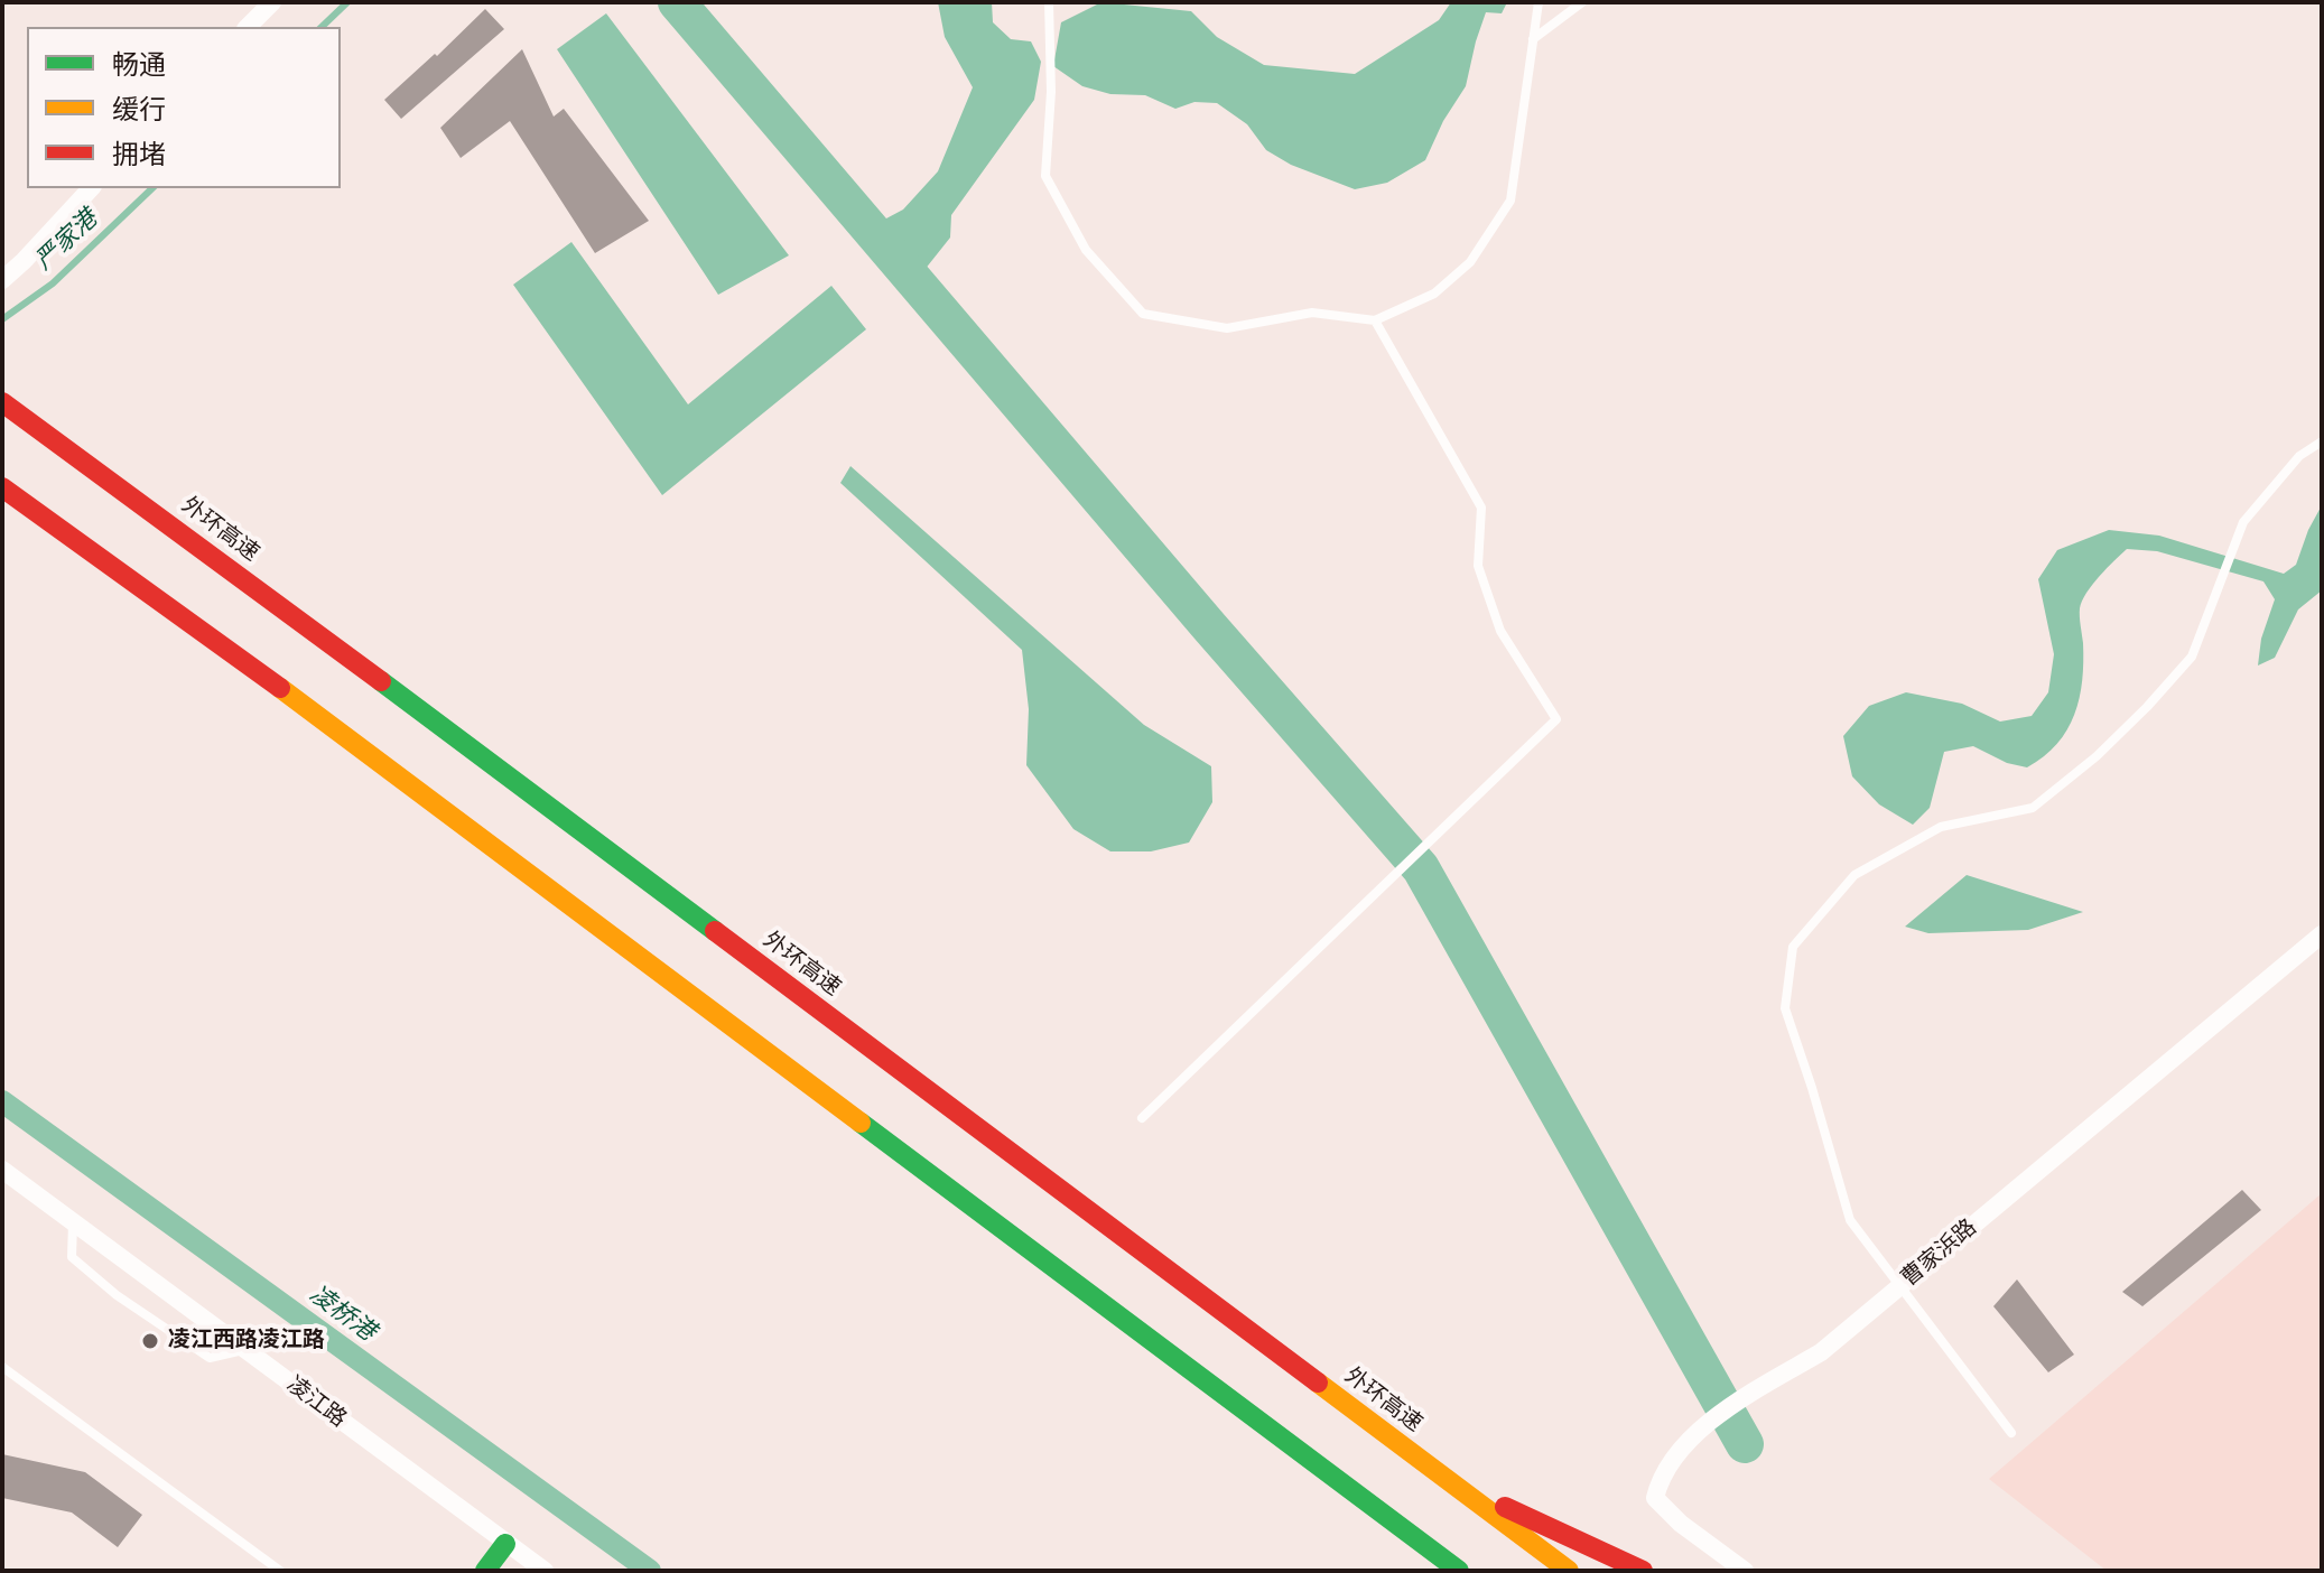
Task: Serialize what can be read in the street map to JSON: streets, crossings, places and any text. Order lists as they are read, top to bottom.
{
  "streets": {
    "main road": ["外环高速"],
    "street": ["曹家浜路", "凌江路"]
  },
  "water": ["严家港", "凌桥港"],
  "places": ["凌江西路凌江路"],
  "legend": ["畅通", "缓行", "拥堵"]
}
